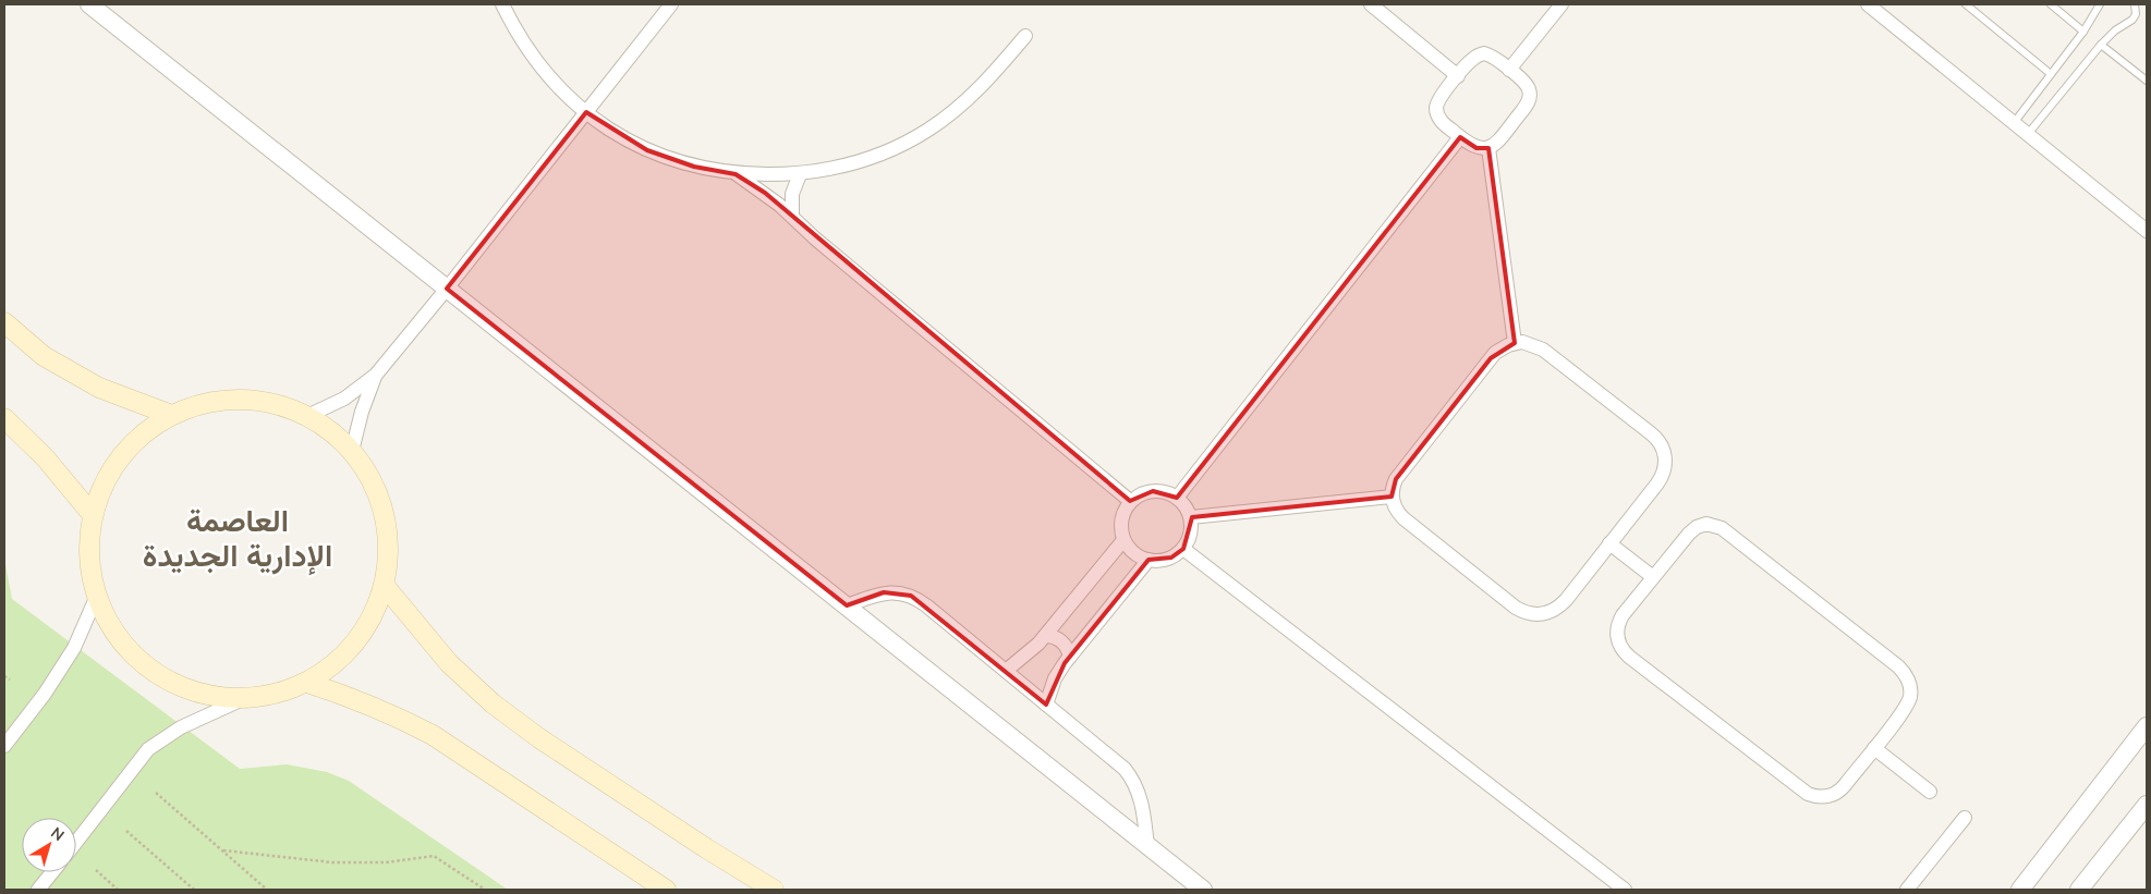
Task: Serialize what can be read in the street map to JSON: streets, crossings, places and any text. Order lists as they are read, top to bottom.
{
  "districts": ["العاصمة الإدارية الجديدة"],
  "north": "top right"
}
